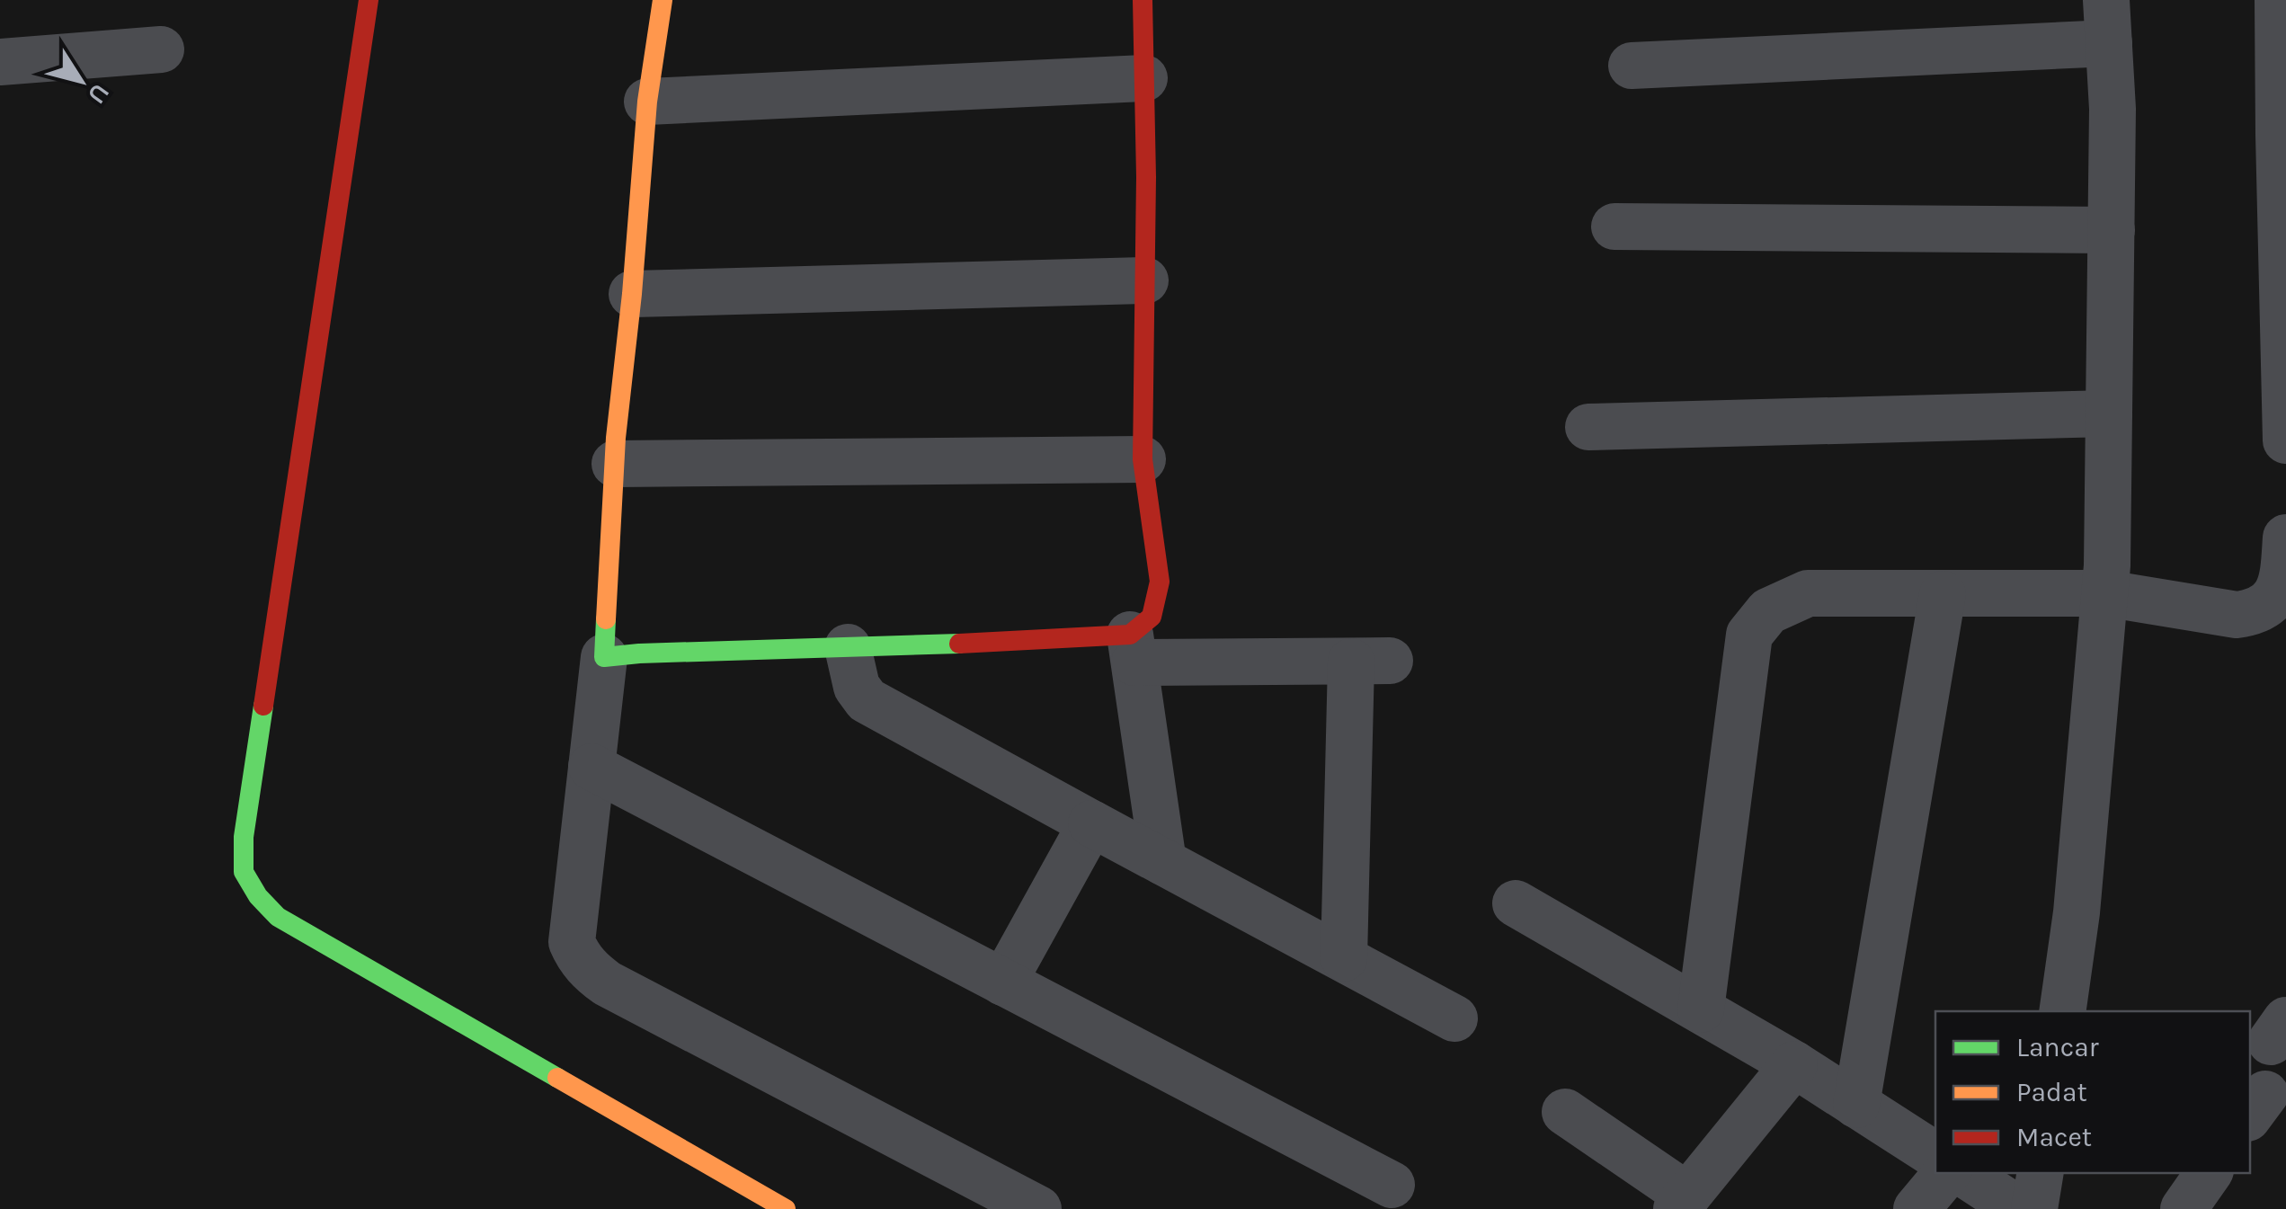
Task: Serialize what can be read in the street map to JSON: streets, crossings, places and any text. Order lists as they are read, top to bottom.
{
  "legend": ["Lancar", "Padat", "Macet"],
  "north": "bottom right"
}
